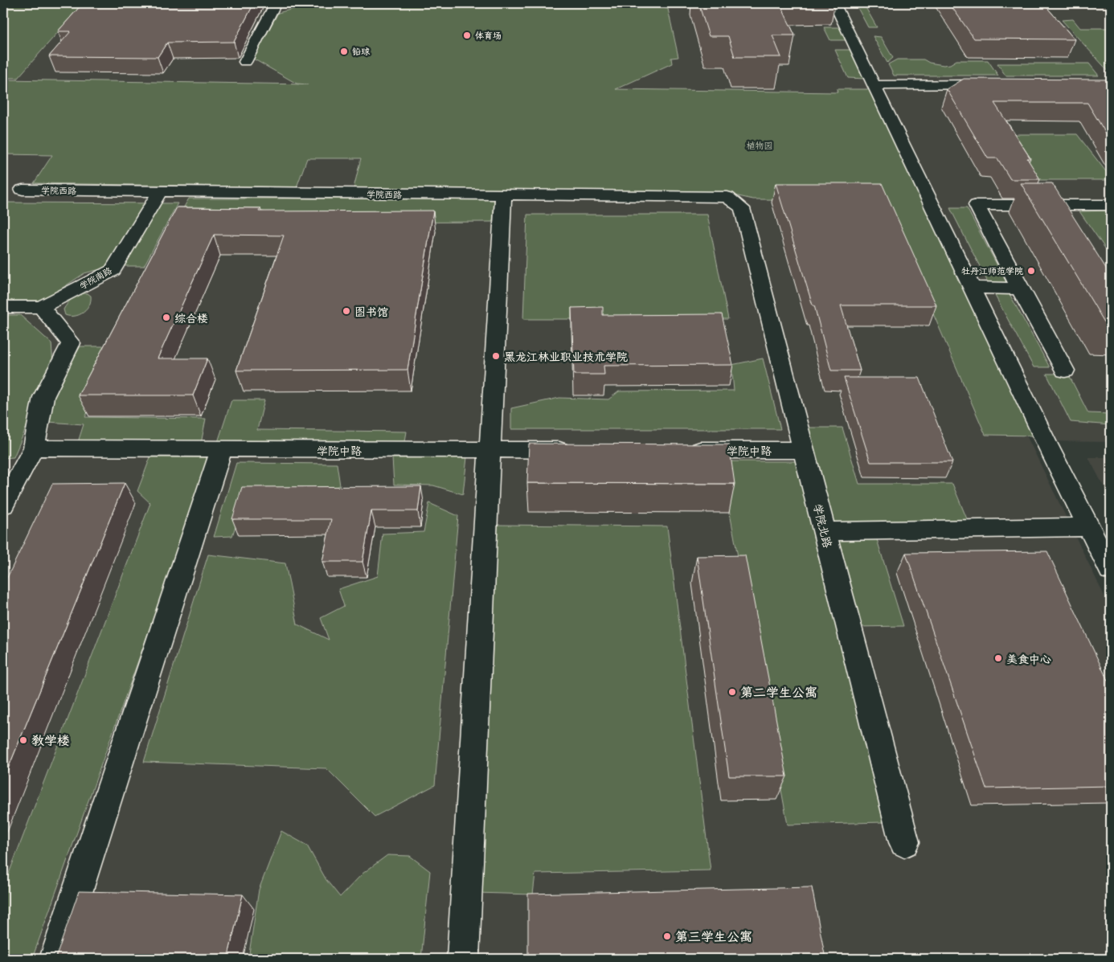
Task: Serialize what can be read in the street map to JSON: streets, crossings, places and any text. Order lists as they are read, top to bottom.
{
  "streets": {
    "street": [
      "学院西路",
      "学院南路",
      "学院中路",
      "学院北路"
    ]
  },
  "crossings": [
    ["学院西路", "学院南路"],
    ["学院西路", "学院北路"],
    ["学院中路", "学院北路"]
  ],
  "parks": ["植物园"],
  "places": [
    "体育场",
    "铅球",
    "牡丹江师范学院",
    "图书馆",
    "综合楼",
    "黑龙江林业职业技术学院",
    "美食中心",
    "第二学生公寓",
    "教学楼",
    "第三学生公寓"
  ]
}
